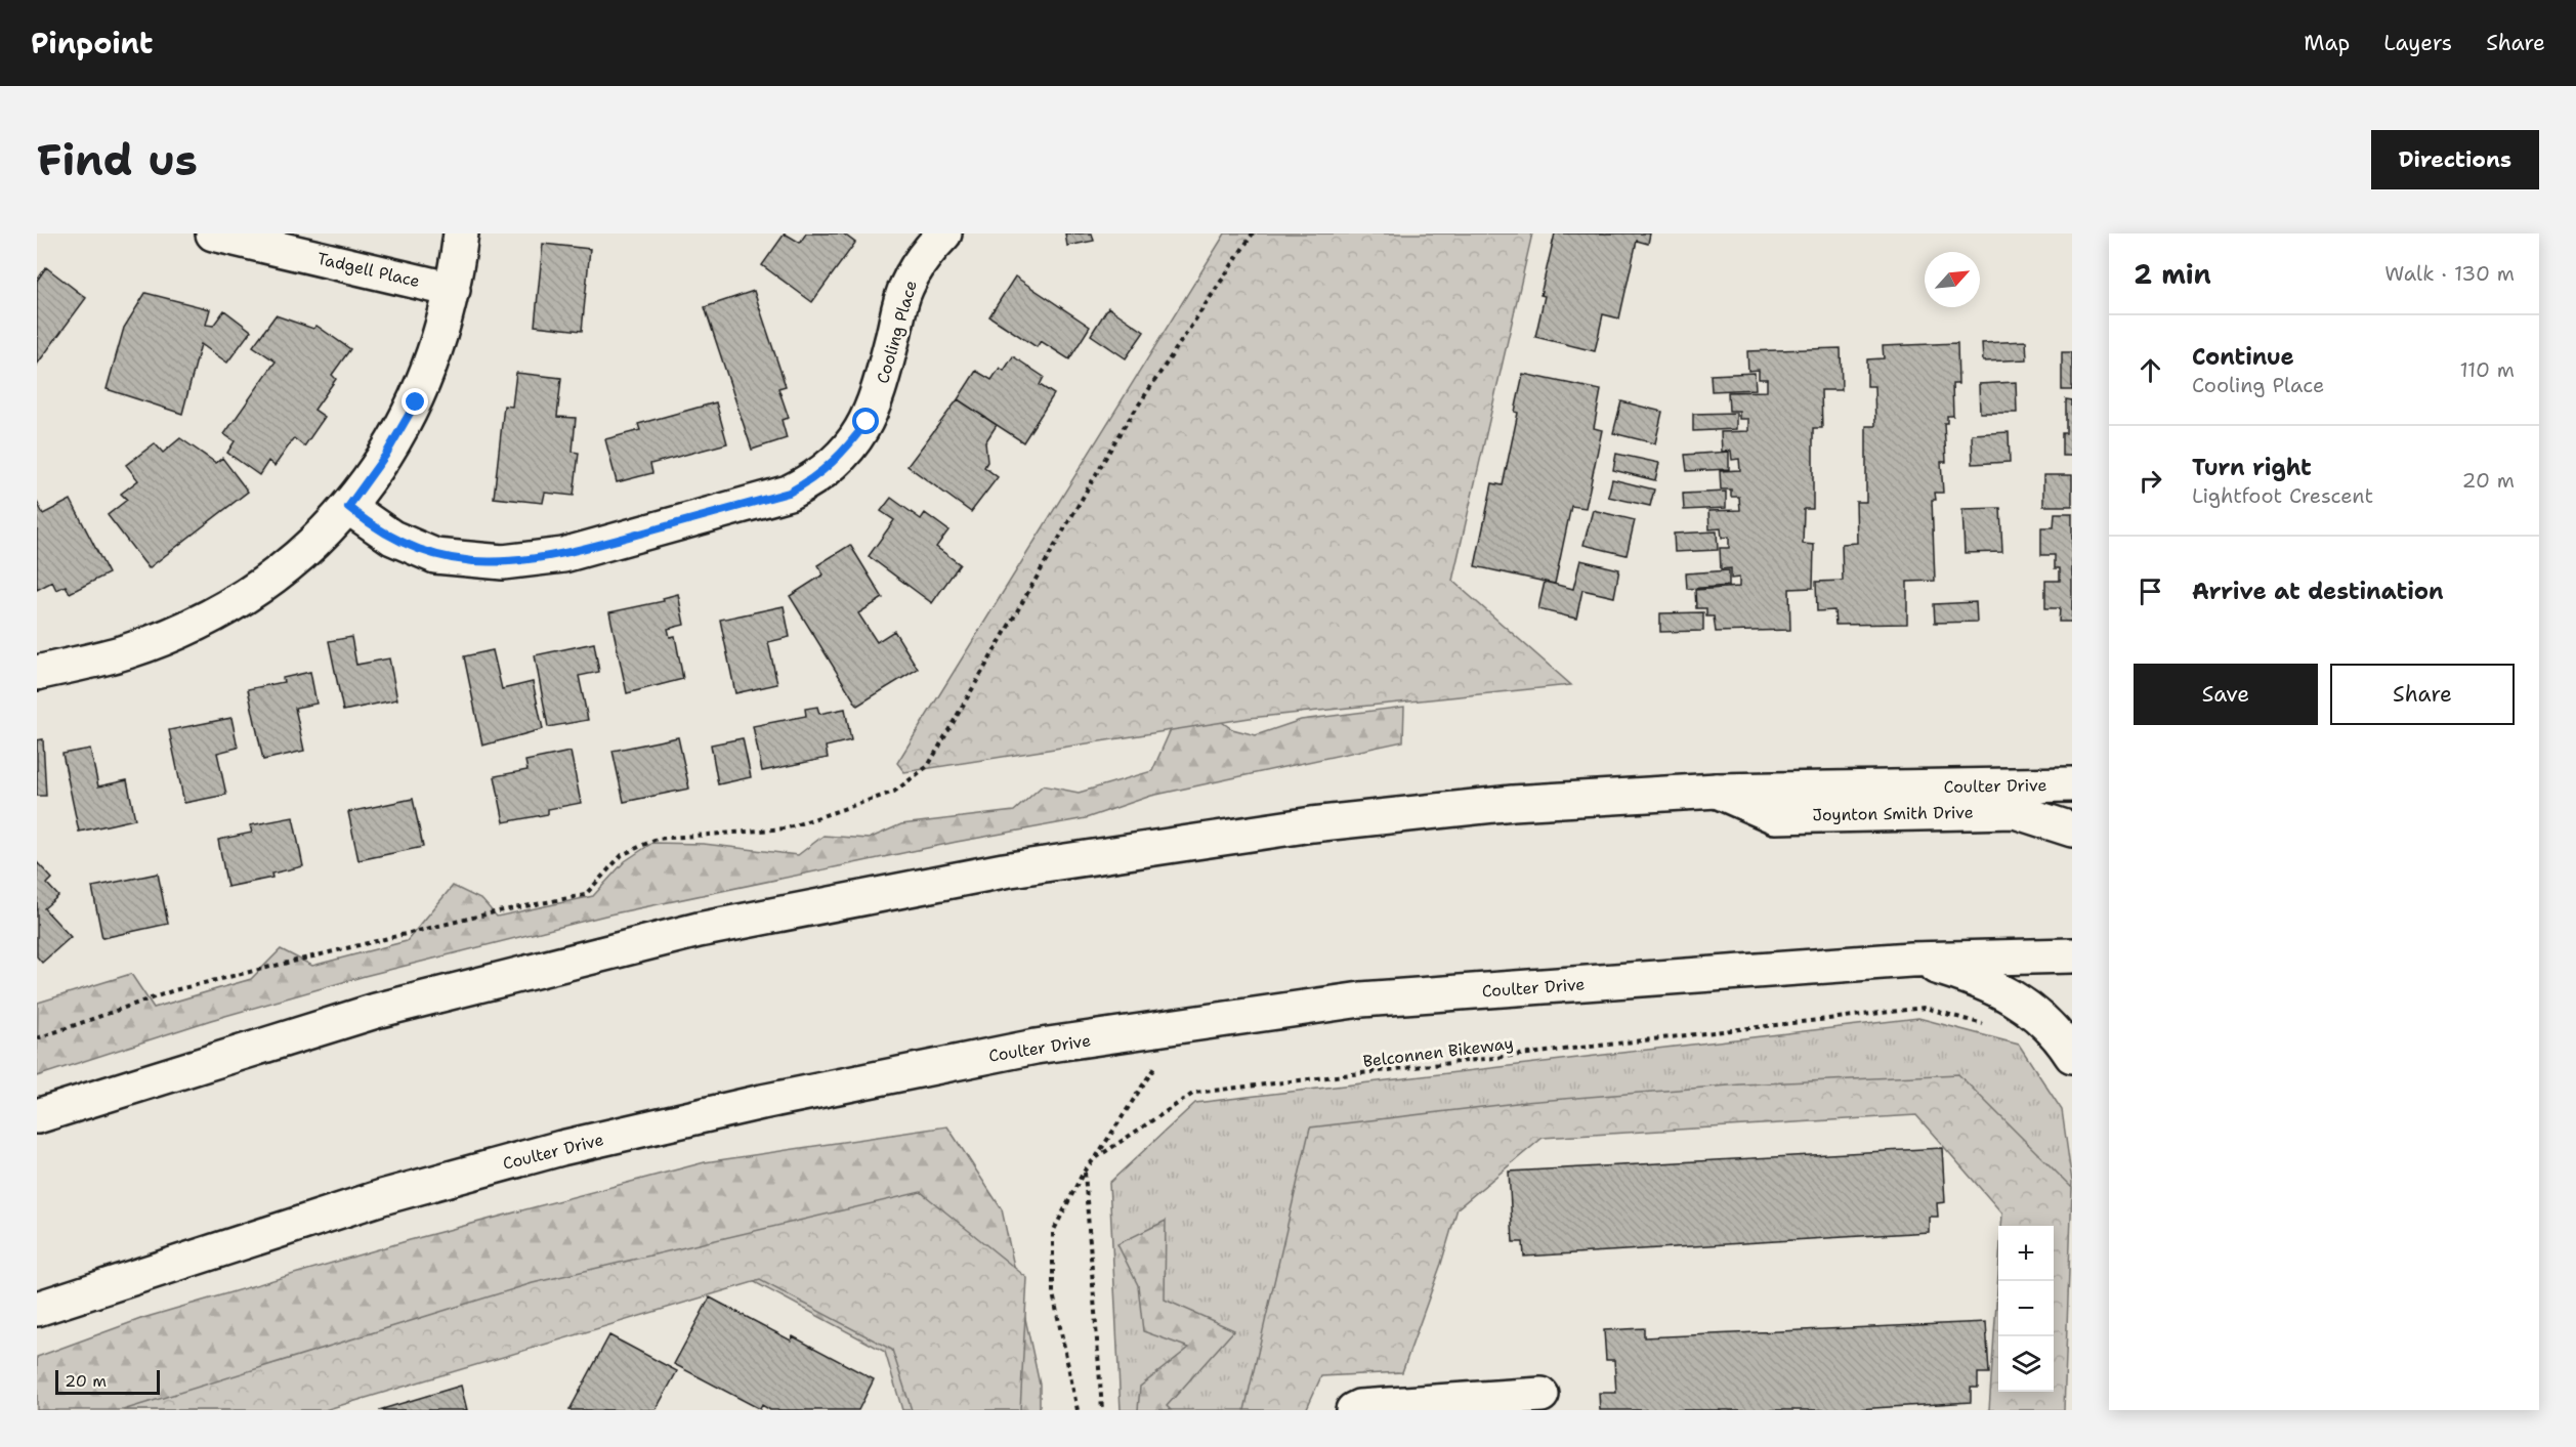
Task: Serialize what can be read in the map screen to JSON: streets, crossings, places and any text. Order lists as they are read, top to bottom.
{
  "streets": {
    "main road": [
      "Tadgell Place",
      "Cooling Place",
      "Coulter Drive",
      "Joynton Smith Drive"
    ],
    "path": ["Belconnen Bikeway"]
  },
  "crossings": [
    ["Coulter Drive", "Joynton Smith Drive"]
  ],
  "scale_bar": "20 m",
  "north": "top right",
  "page": {
    "header": "Pinpoint",
    "nav": ["Map", "Layers", "Share"],
    "buttons": [
      "Directions",
      ["Save", "Share"]
    ],
    "title": "Find us",
    "heading": ["2 min", "Walk · 130 m"],
    "list": [
      ["Continue", "Cooling Place", "110 m"],
      ["Turn right", "Lightfoot Crescent", "20 m"],
      "Arrive at destination"
    ],
    "map_buttons": ["+", "−"],
    "scale": "20 m"
  }
}
